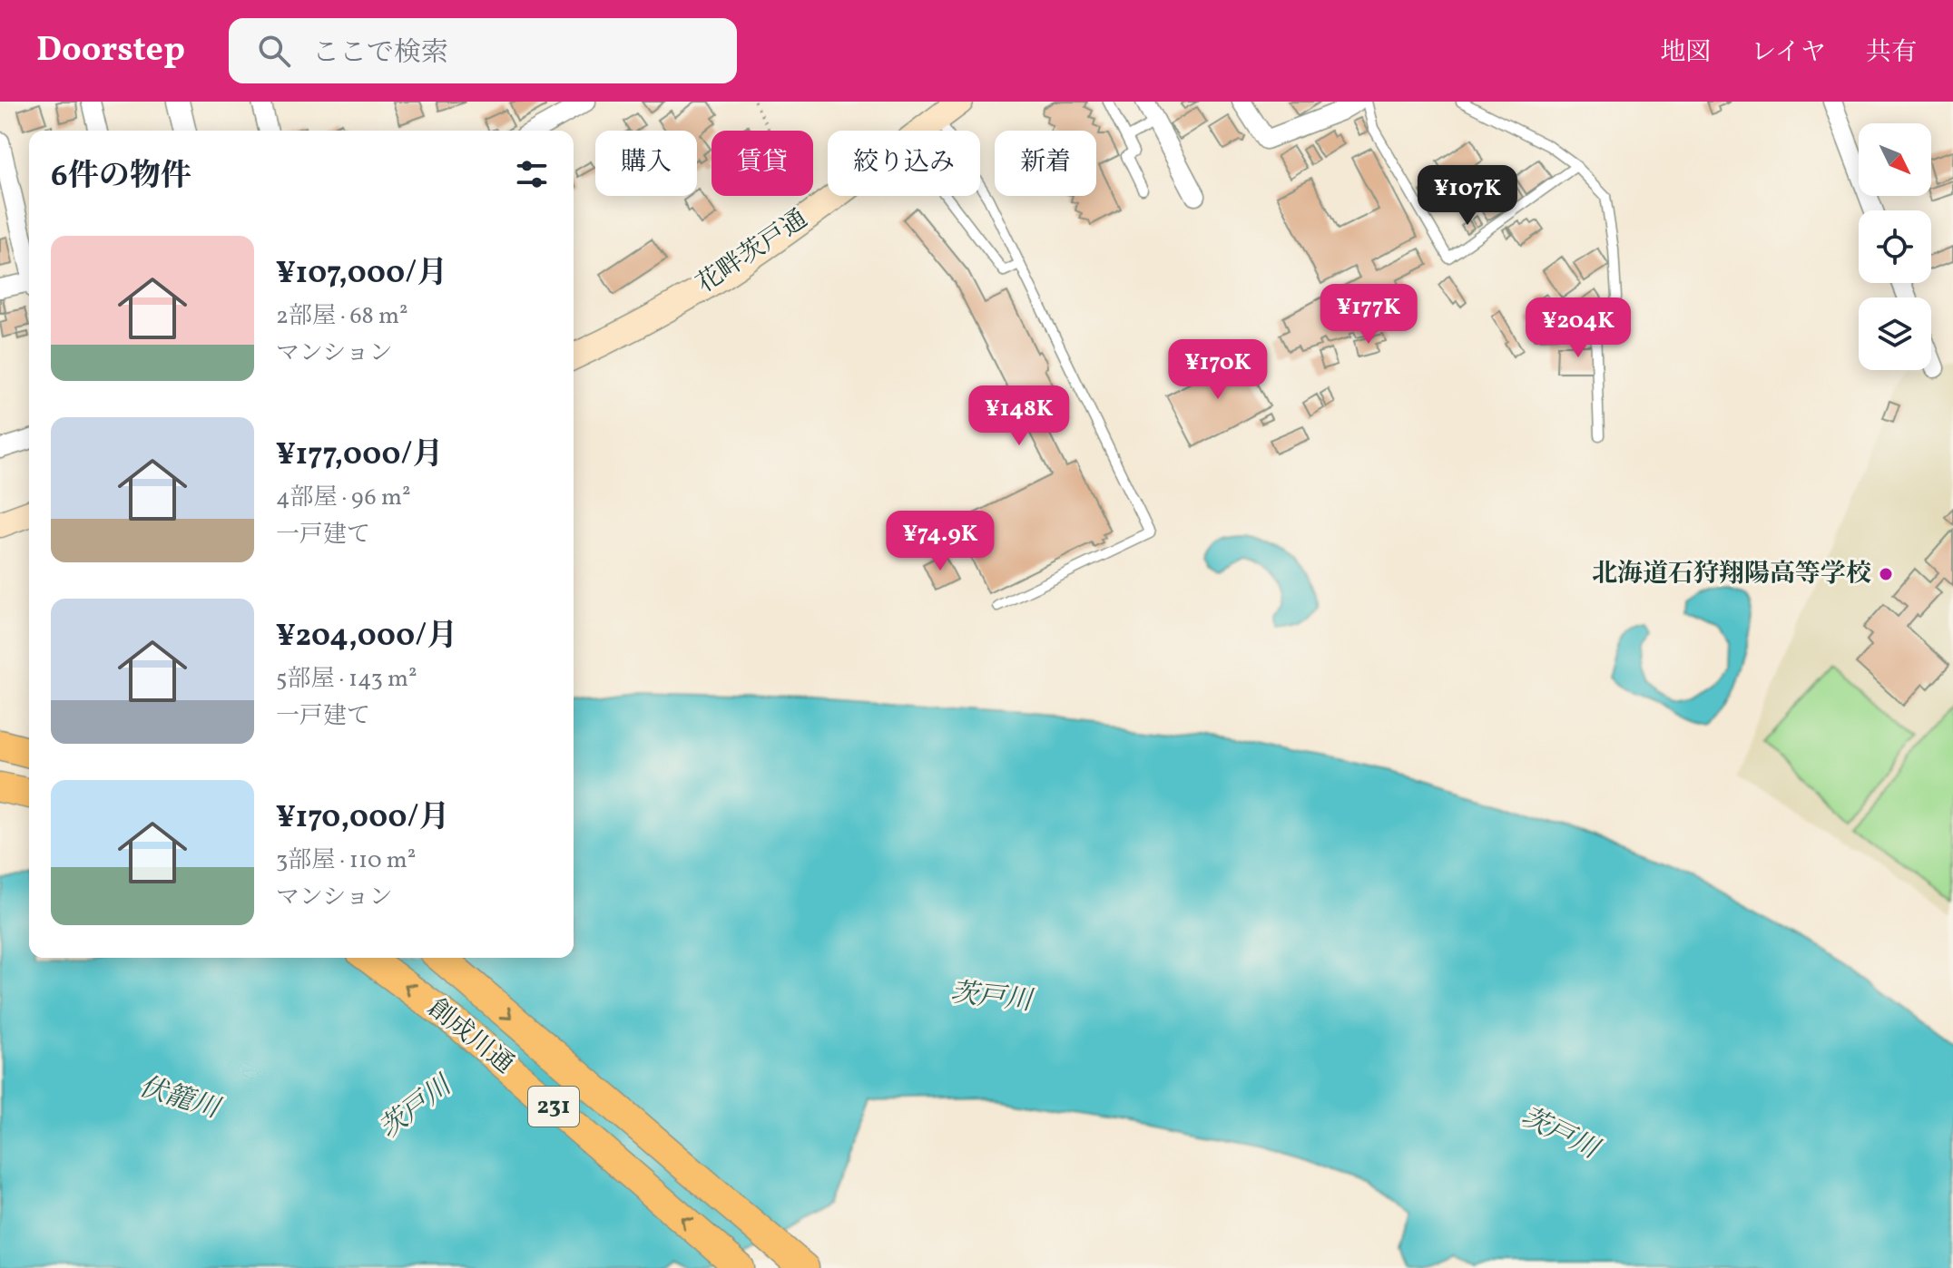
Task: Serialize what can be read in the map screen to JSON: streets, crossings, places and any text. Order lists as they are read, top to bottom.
{
  "streets": {
    "highway": ["創成川通", "231"],
    "main road": ["花畔茨戸通"]
  },
  "water": ["茨戸川", "伏籠川"],
  "places": ["北海道石狩翔陽高等学校"],
  "north": "bottom right",
  "page": {
    "header": "Doorstep",
    "search": "ここで検索",
    "nav": ["地図", "レイヤ", "共有"],
    "chip": [
      "購入",
      "賃貸",
      "絞り込み",
      "新着"
    ],
    "heading": "6件の物件",
    "price": [
      "¥107K",
      "¥177K",
      "¥204K",
      "¥170K",
      "¥148K",
      "¥74.9K"
    ],
    "list": [
      {
        "name": "¥107,000/月",
        "note": "2部屋 · 68 m² · マンション"
      },
      {
        "name": "¥177,000/月",
        "note": "4部屋 · 96 m² · 一戸建て"
      },
      {
        "name": "¥204,000/月",
        "note": "5部屋 · 143 m² · 一戸建て"
      },
      {
        "name": "¥170,000/月",
        "note": "3部屋 · 110 m² · マンション"
      }
    ]
  }
}
